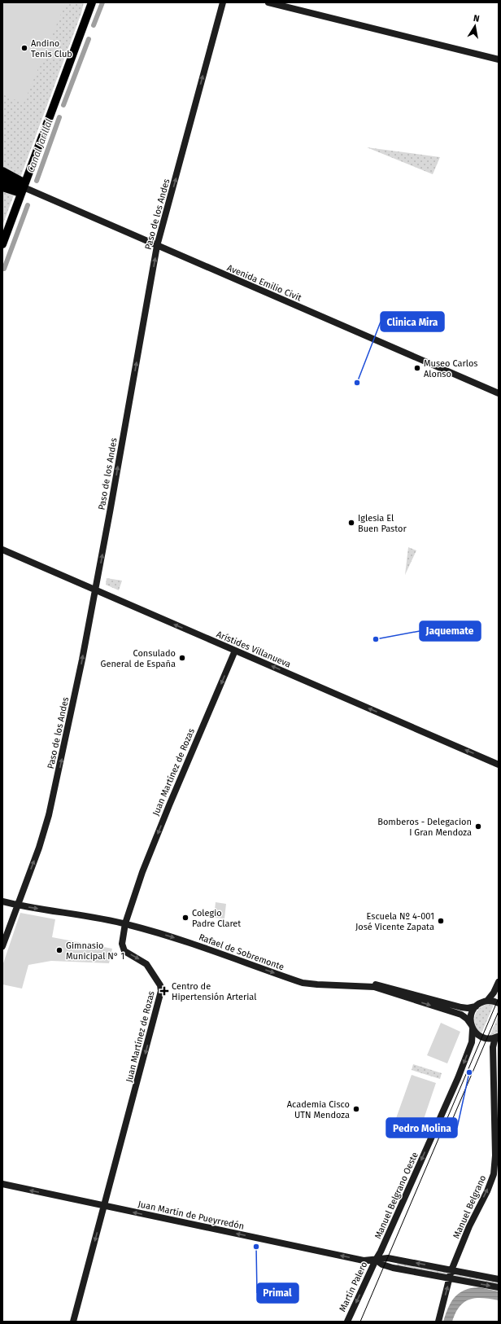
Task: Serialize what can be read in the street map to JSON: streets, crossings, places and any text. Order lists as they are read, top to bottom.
{
  "streets": {
    "street": [
      "Paso de los Andes",
      "Avenida Emilio Civit",
      "Arístides Villanueva",
      "Juan Martínez de Rozas",
      "Rafael de Sobremonte",
      "Manuel Belgrano Oeste",
      "Manuel Belgrano",
      "Juan Martín de Pueyrredón",
      "Martín Palero"
    ]
  },
  "crossings": [
    ["Paso de los Andes", "Avenida Emilio Civit"],
    ["Paso de los Andes", "Arístides Villanueva"],
    ["Paso de los Andes", "Rafael de Sobremonte"],
    ["Arístides Villanueva", "Juan Martínez de Rozas"],
    ["Juan Martínez de Rozas", "Rafael de Sobremonte"],
    ["Juan Martínez de Rozas", "Juan Martín de Pueyrredón"],
    ["Rafael de Sobremonte", "Manuel Belgrano Oeste"],
    ["Rafael de Sobremonte", "Manuel Belgrano"],
    ["Manuel Belgrano Oeste", "Juan Martín de Pueyrredón"],
    ["Manuel Belgrano Oeste", "Martín Palero"],
    ["Manuel Belgrano", "Juan Martín de Pueyrredón"],
    ["Juan Martín de Pueyrredón", "Martín Palero"]
  ],
  "one_way": [
    "Paso de los Andes",
    "Arístides Villanueva",
    "Juan Martínez de Rozas",
    "Rafael de Sobremonte",
    "Manuel Belgrano Oeste",
    "Manuel Belgrano",
    "Martín Palero"
  ],
  "water": ["Canal Jarillal"],
  "places": {
    "other": [
      "Andino Tenis Club",
      "Museo Carlos Alonso",
      "Clinica Mira",
      "Iglesia El Buen Pastor",
      "Jaquemate",
      "Consulado General de España",
      "Bomberos - Delegacion I Gran Mendoza",
      "Colegio Padre Claret",
      "Escuela Nº 4-001 José Vicente Zapata",
      "Gimnasio Municipal N° 1",
      "Pedro Molina",
      "Academia Cisco UTN Mendoza",
      "Primal"
    ],
    "health": ["Centro de Hipertensión Arterial"]
  },
  "north": "top"
}
